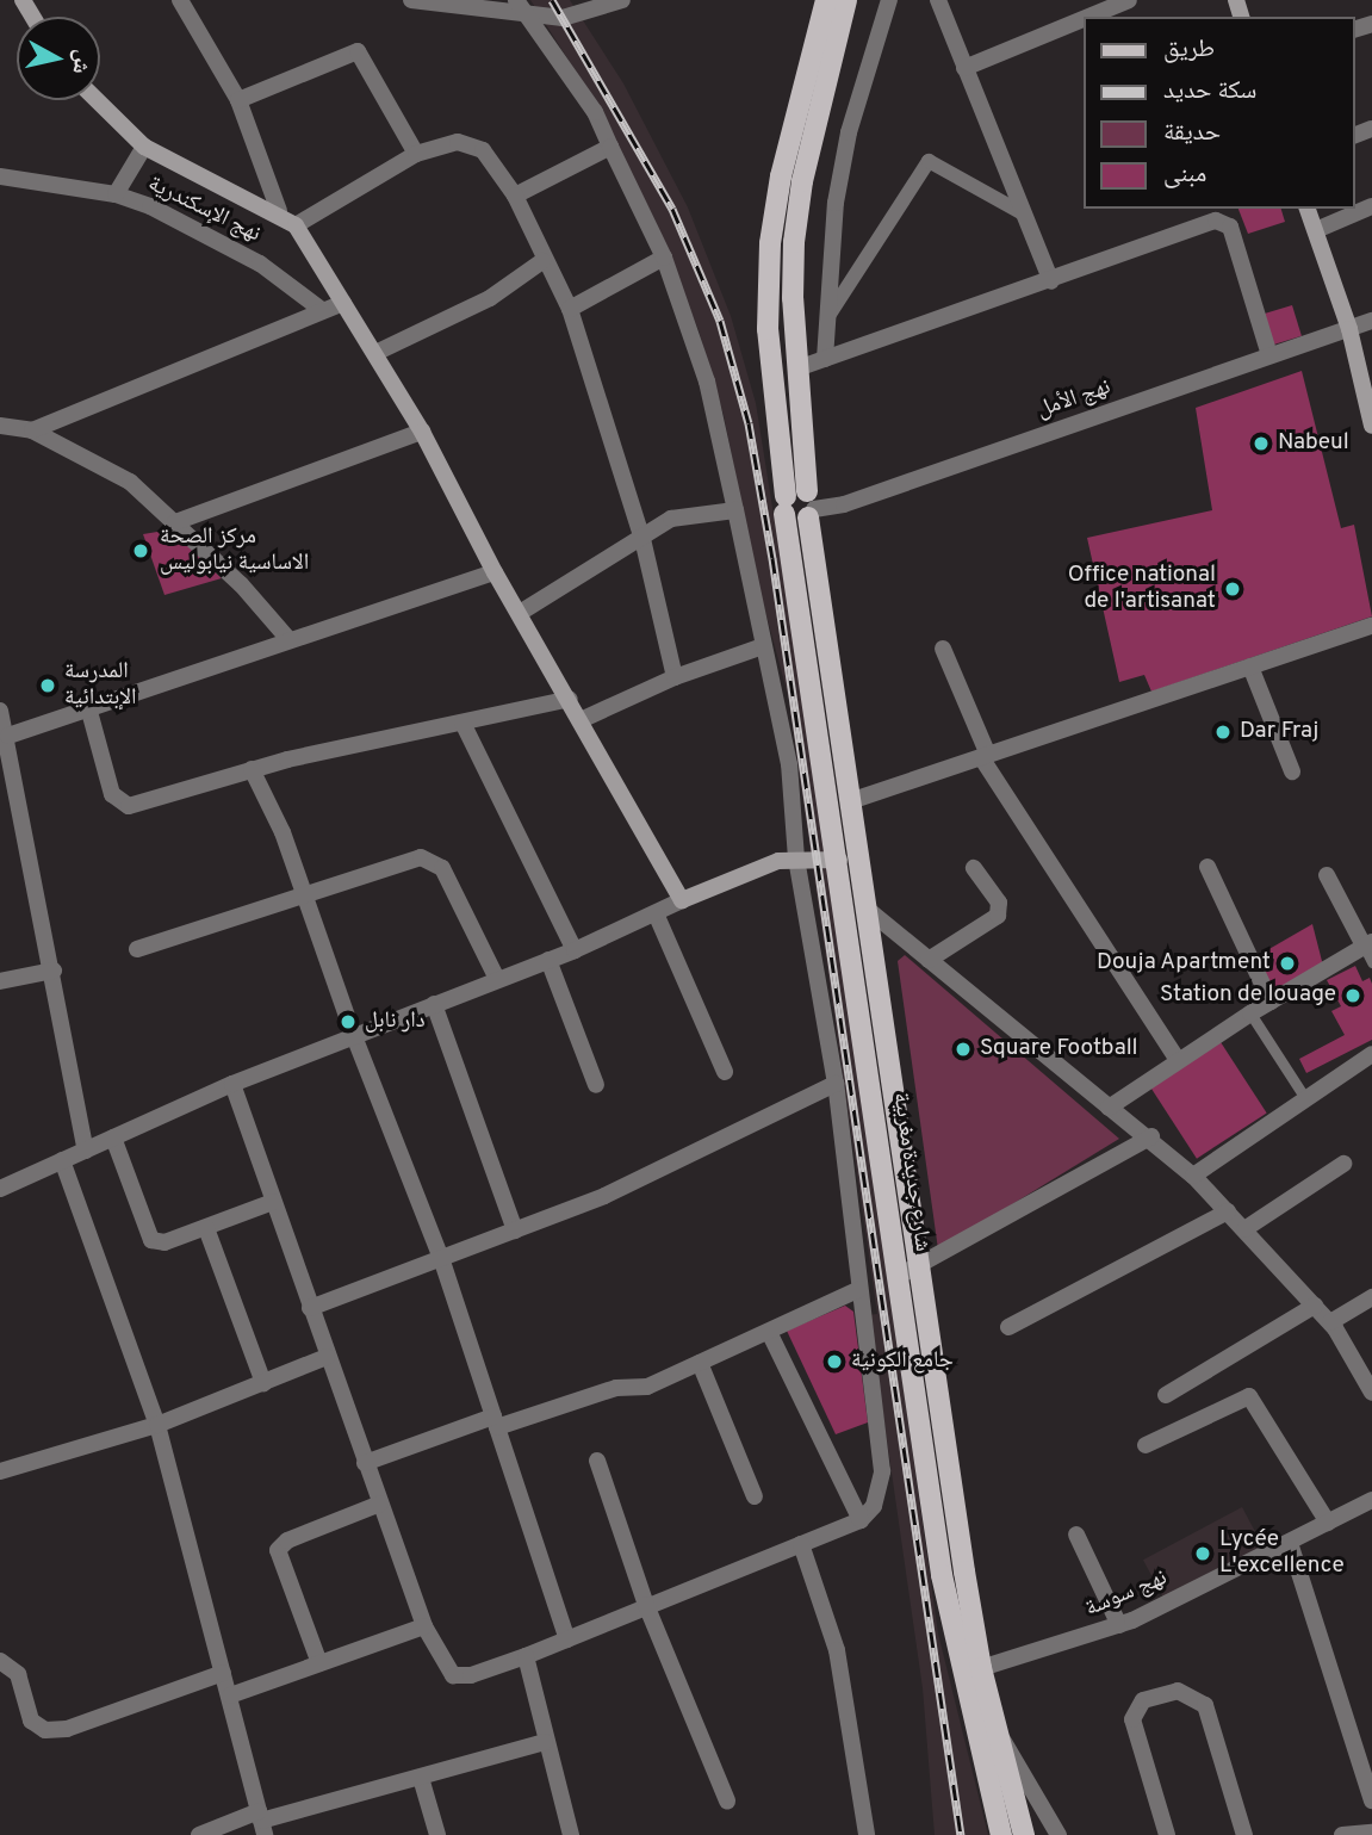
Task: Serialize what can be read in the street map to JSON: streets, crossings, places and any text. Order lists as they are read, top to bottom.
{
  "streets": {
    "main road": ["شارع جديدة مغربية"],
    "street": ["نهج الإسكندرية", "نهج الأمل", "نهج سوسة"]
  },
  "crossings": [
    ["نهج الأمل", "شارع جديدة مغربية"],
    ["شارع جديدة مغربية", "نهج سوسة"]
  ],
  "places": [
    "Nabeul",
    "مركز الصحة الاساسية نيابوليس",
    "Office national de l'artisanat",
    "المدرسة الإبتدائية",
    "Dar Fraj",
    "Douja Apartment",
    "Station de louage",
    "دار نابل",
    "Square Football",
    "جامع الكونية",
    "Lycée L'excellence"
  ],
  "legend": [
    "طريق",
    "سكة حديد",
    "حديقة",
    "مبنى"
  ],
  "north": "right"
}
